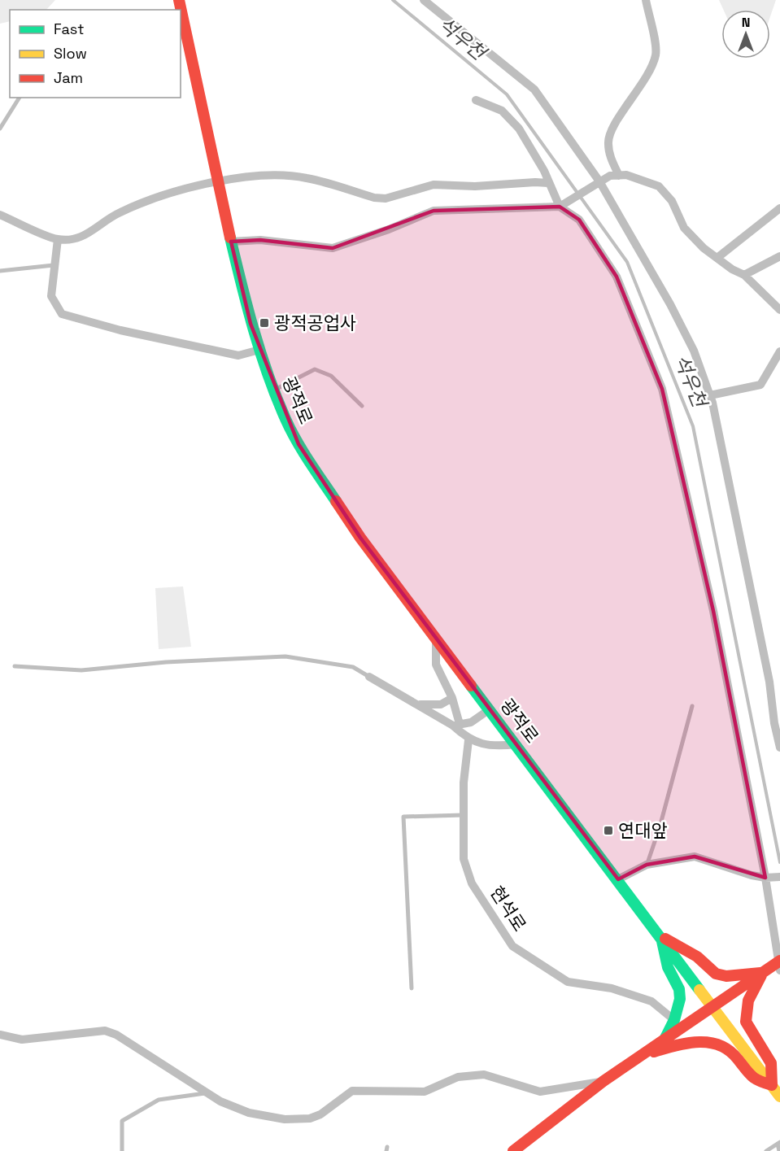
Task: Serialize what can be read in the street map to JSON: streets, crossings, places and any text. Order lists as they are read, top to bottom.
{
  "streets": {
    "main road": ["광적로"],
    "street": ["현석로"]
  },
  "water": ["석우천"],
  "places": {
    "transit": ["광적공업사", "연대앞"]
  },
  "legend": ["Fast", "Slow", "Jam"],
  "north": "top"
}
